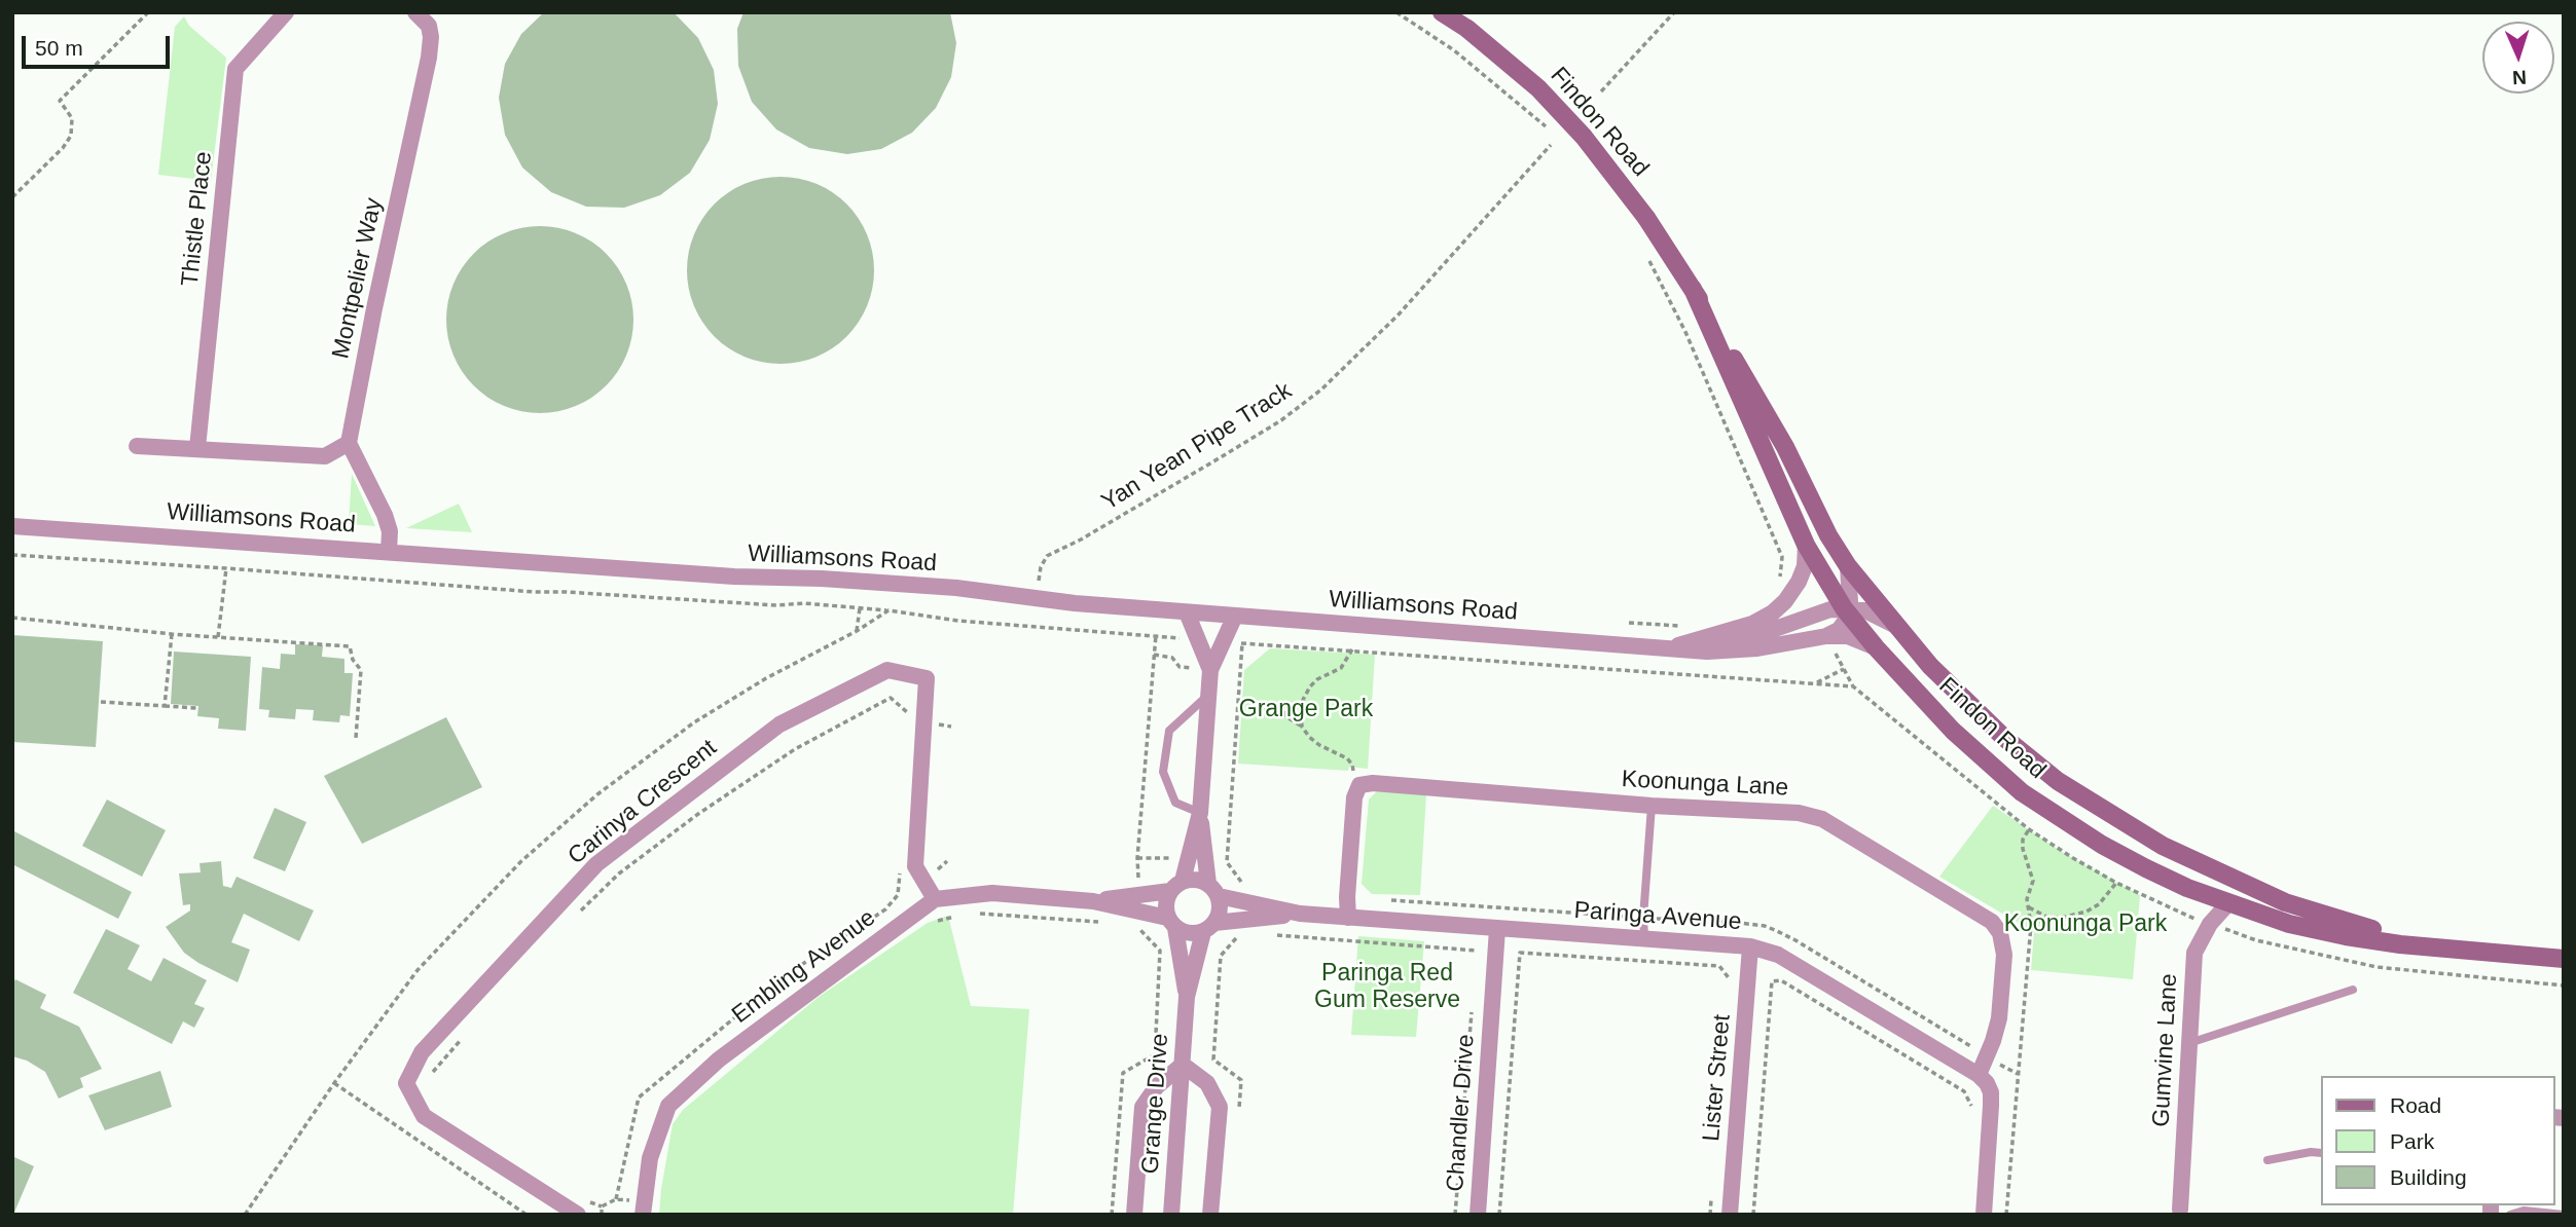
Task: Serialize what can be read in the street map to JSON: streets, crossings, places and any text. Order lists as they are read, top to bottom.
{
  "streets": {
    "street": [
      "Findon Road",
      "Thistle Place",
      "Montpelier Way",
      "Williamsons Road",
      "Koonunga Lane",
      "Carinya Crescent",
      "Paringa Avenue",
      "Embling Avenue",
      "Gumvine Lane",
      "Lister Street",
      "Grange Drive",
      "Chandler Drive"
    ],
    "path": ["Yan Yean Pipe Track"]
  },
  "crossings": [
    ["Findon Road", "Williamsons Road"],
    ["Findon Road", "Gumvine Lane"],
    ["Yan Yean Pipe Track", "Williamsons Road"],
    ["Koonunga Lane", "Paringa Avenue"],
    ["Carinya Crescent", "Embling Avenue"],
    ["Paringa Avenue", "Lister Street"],
    ["Paringa Avenue", "Grange Drive"],
    ["Paringa Avenue", "Chandler Drive"]
  ],
  "parks": ["Grange Park", "Koonunga Park", "Paringa Red Gum Reserve"],
  "legend": ["Road", "Park", "Building"],
  "scale_bar": "50 m",
  "north": "bottom"
}
